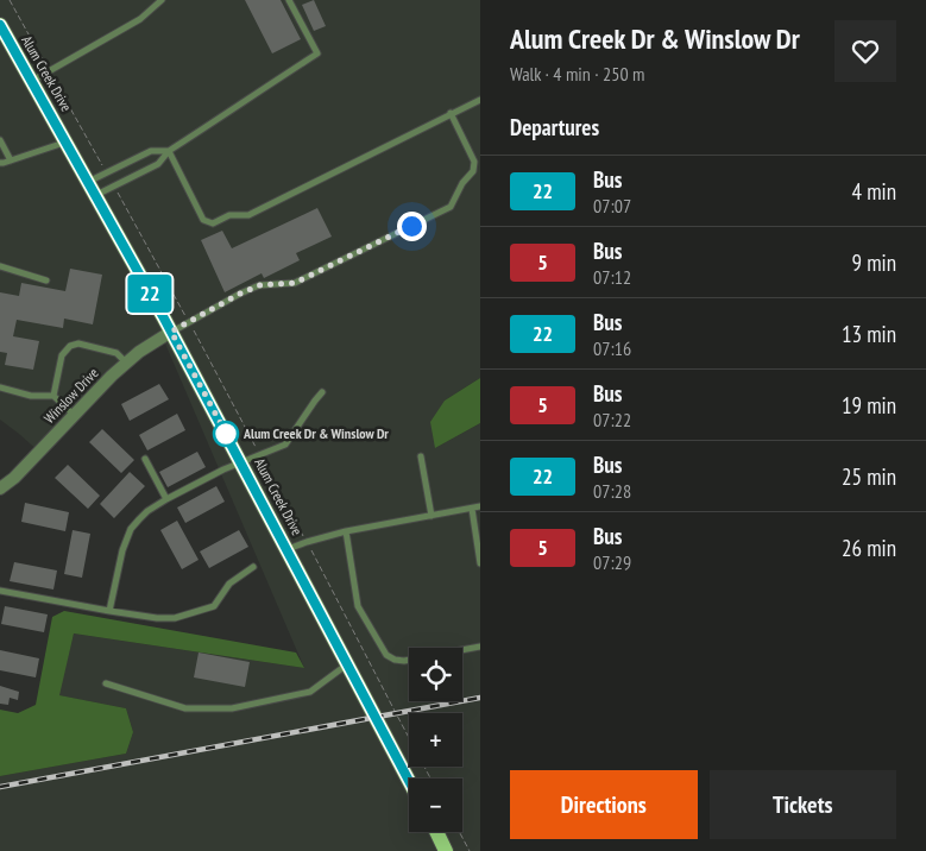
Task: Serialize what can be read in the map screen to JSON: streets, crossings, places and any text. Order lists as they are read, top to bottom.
{
  "streets": {
    "main road": ["Alum Creek Drive"],
    "street": ["Winslow Drive"]
  },
  "crossings": [
    ["Alum Creek Drive", "Winslow Drive"]
  ],
  "places": ["Alum Creek Dr & Winslow Dr"],
  "lines": ["bus line 22"],
  "page": {
    "on_map": "22",
    "heading": [
      ["Alum Creek Dr & Winslow Dr", "Walk · 4 min · 250 m"],
      "Departures"
    ],
    "list": [
      {
        "mark": "22",
        "name": "Bus",
        "note": "07:07",
        "value": "4 min"
      },
      {
        "mark": "5",
        "name": "Bus",
        "note": "07:12",
        "value": "9 min"
      },
      {
        "mark": "22",
        "name": "Bus",
        "note": "07:16",
        "value": "13 min"
      },
      {
        "mark": "5",
        "name": "Bus",
        "note": "07:22",
        "value": "19 min"
      },
      {
        "mark": "22",
        "name": "Bus",
        "note": "07:28",
        "value": "25 min"
      },
      {
        "mark": "5",
        "name": "Bus",
        "note": "07:29",
        "value": "26 min"
      }
    ],
    "map_buttons": ["+", "−"],
    "buttons": ["Directions", "Tickets"]
  }
}
